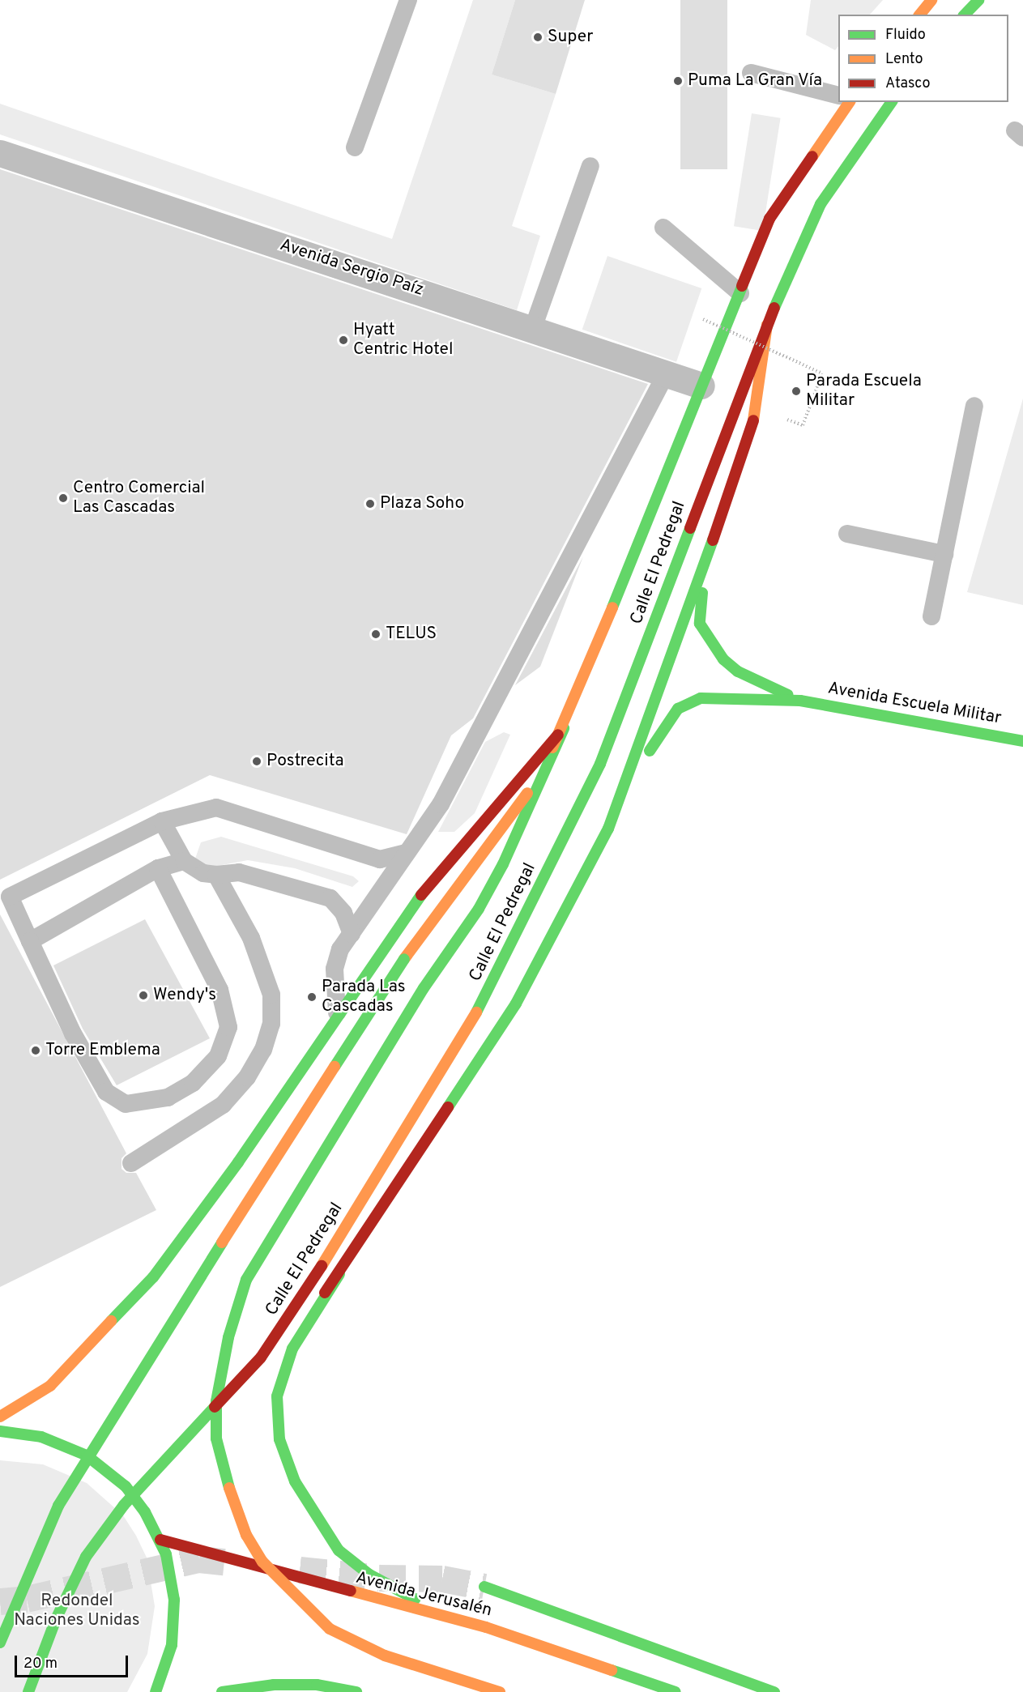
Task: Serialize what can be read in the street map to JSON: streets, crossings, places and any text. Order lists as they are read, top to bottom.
{
  "streets": {
    "main road": ["Calle El Pedregal", "Avenida Escuela Militar", "Avenida Jerusalén"],
    "street": ["Avenida Sergio Paíz"]
  },
  "crossings": [
    ["Avenida Sergio Paíz", "Calle El Pedregal"]
  ],
  "parks": ["Redondel Naciones Unidas"],
  "places": [
    "Super",
    "Puma La Gran Vía",
    "Hyatt Centric Hotel",
    "Parada Escuela Militar",
    "Centro Comercial Las Cascadas",
    "Plaza Soho",
    "TELUS",
    "Postrecita",
    "Wendy's",
    "Parada Las Cascadas",
    "Torre Emblema"
  ],
  "legend": ["Fluido", "Lento", "Atasco"],
  "scale_bar": "20 m"
}
